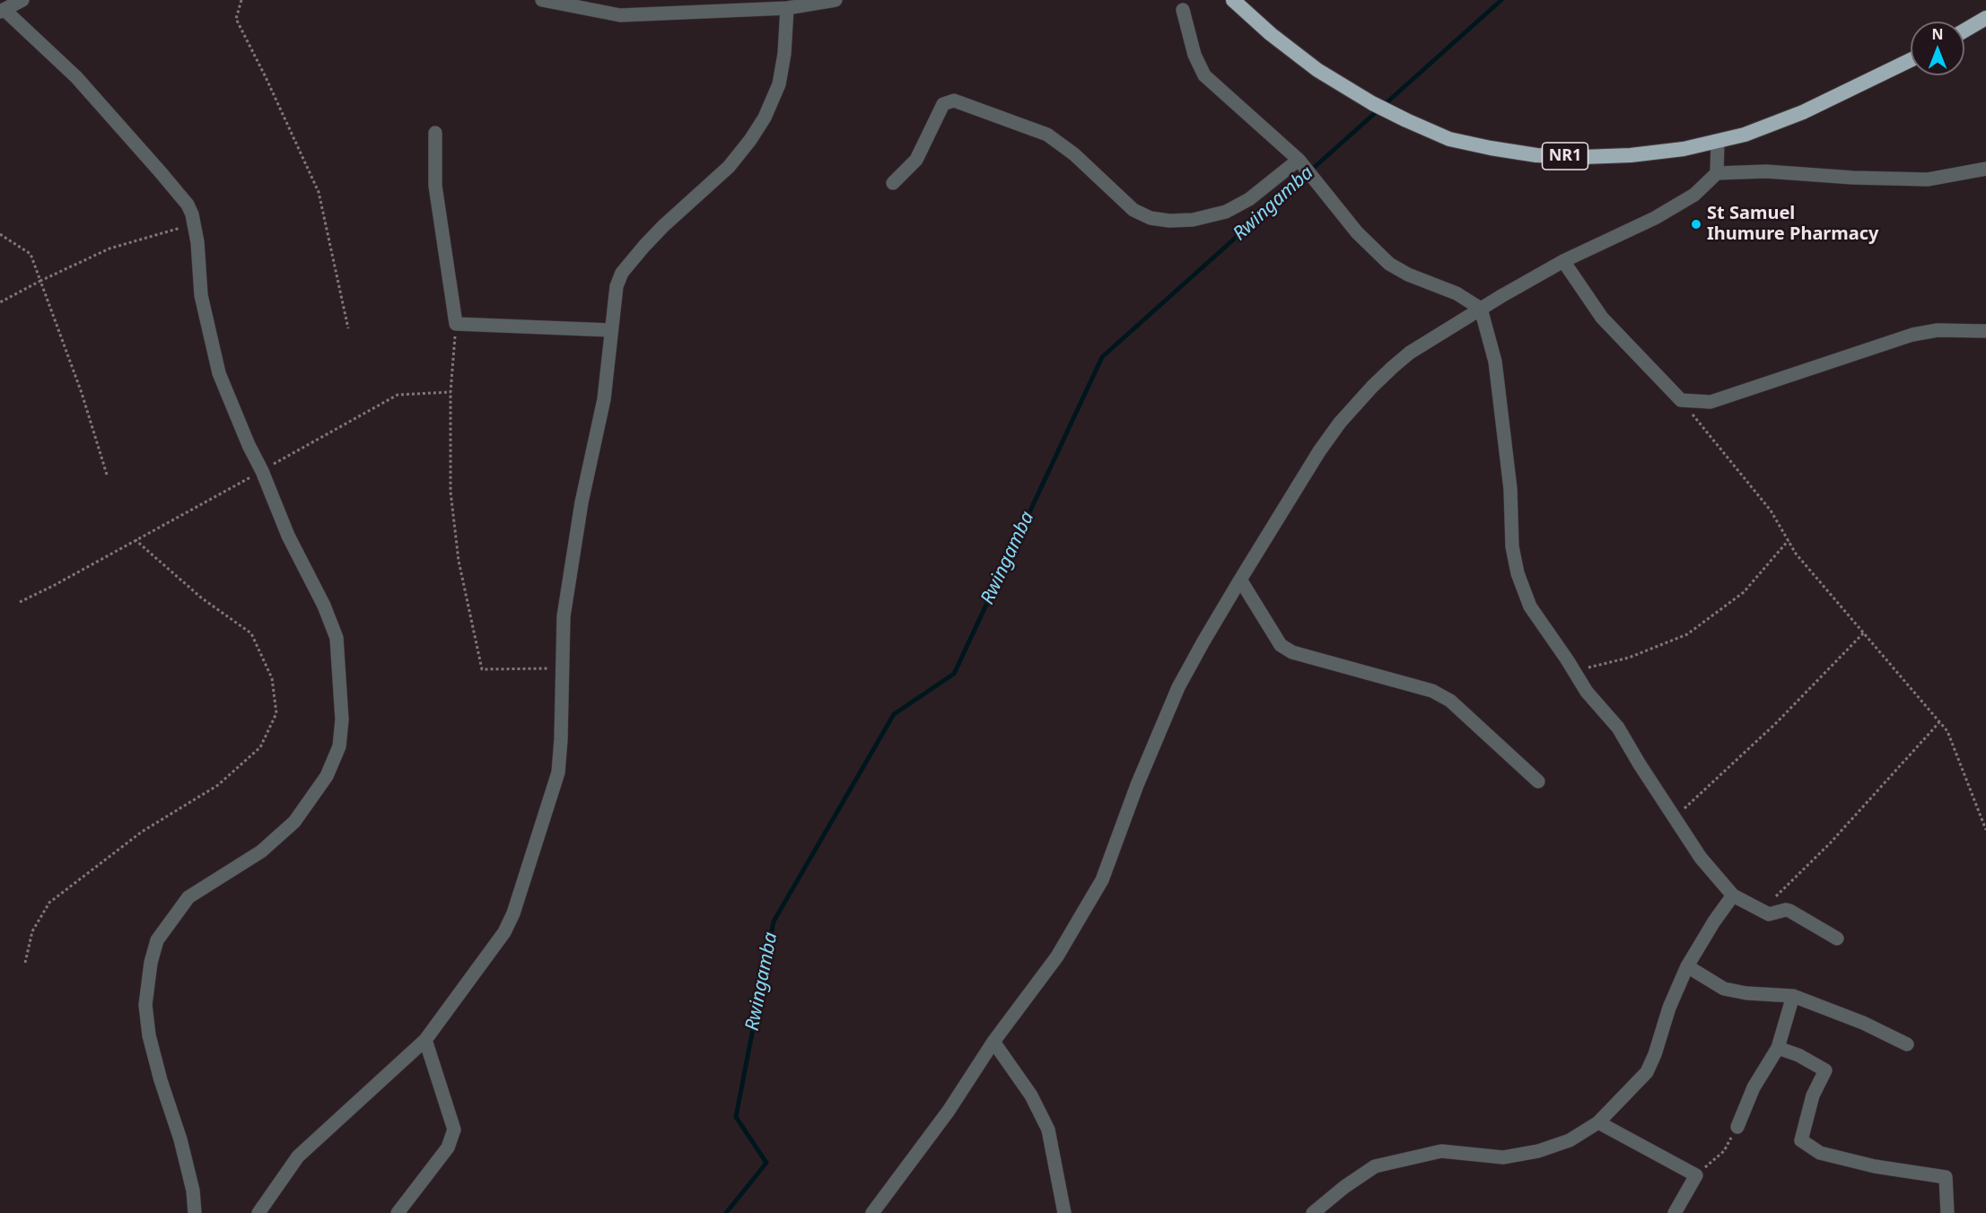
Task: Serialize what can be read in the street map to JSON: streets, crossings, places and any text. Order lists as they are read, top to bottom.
{
  "streets": {
    "highway": ["NR1"]
  },
  "water": ["Rwingamba"],
  "places": ["St Samuel Ihumure Pharmacy"],
  "north": "top"
}
